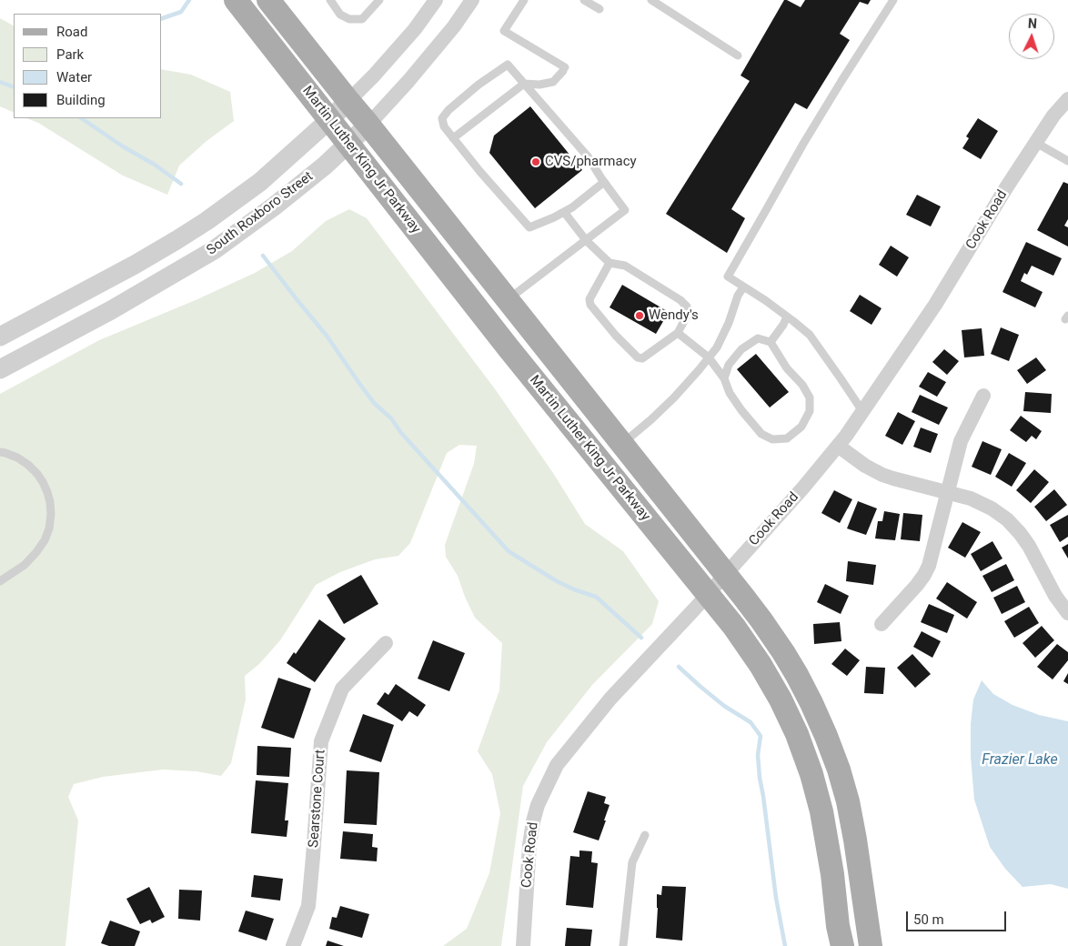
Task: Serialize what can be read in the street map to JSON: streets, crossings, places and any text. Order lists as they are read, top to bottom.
{
  "streets": {
    "main road": ["Martin Luther King Jr Parkway"],
    "street": ["South Roxboro Street", "Cook Road", "Searstone Court"]
  },
  "crossings": [
    ["Martin Luther King Jr Parkway", "South Roxboro Street"],
    ["Martin Luther King Jr Parkway", "Cook Road"]
  ],
  "water": ["Frazier Lake"],
  "places": ["CVS/pharmacy", "Wendy's"],
  "legend": [
    "Road",
    "Park",
    "Water",
    "Building"
  ],
  "scale_bar": "50 m",
  "north": "top"
}
